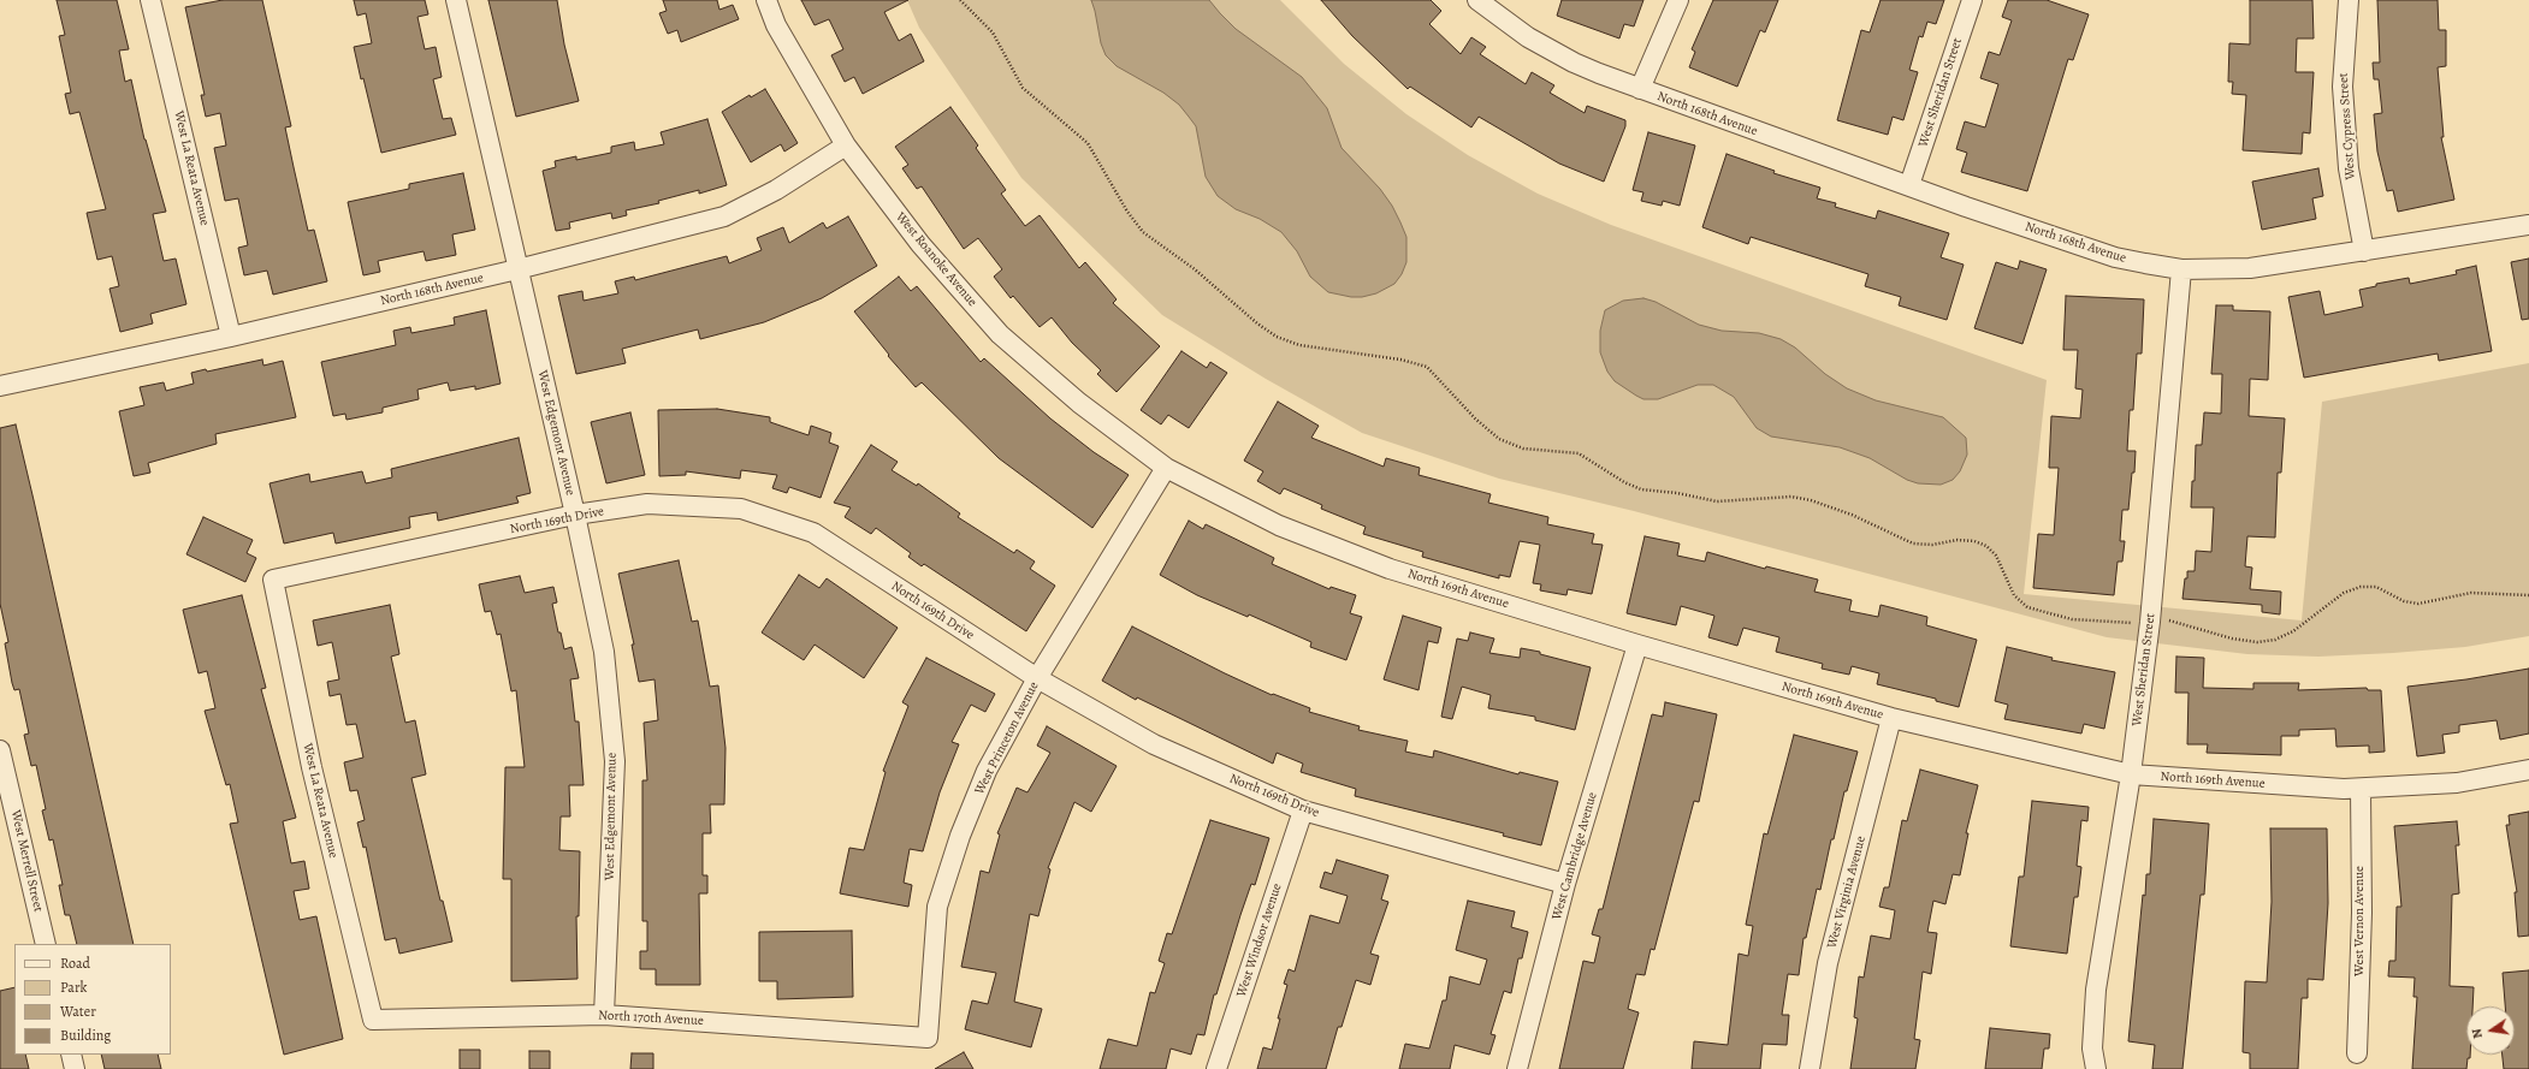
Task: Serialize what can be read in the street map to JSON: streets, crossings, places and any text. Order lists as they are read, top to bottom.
{
  "streets": {
    "street": [
      "West Sheridan Street",
      "North 168th Avenue",
      "West Cypress Street",
      "West La Reata Avenue",
      "West Roanoke Avenue",
      "West Edgemont Avenue",
      "North 169th Drive",
      "North 169th Avenue",
      "West Princeton Avenue",
      "West Cambridge Avenue",
      "West Merrell Street",
      "West Virginia Avenue",
      "West Vernon Avenue",
      "West Windsor Avenue",
      "North 170th Avenue"
    ]
  },
  "crossings": [
    ["West Sheridan Street", "North 168th Avenue"],
    ["West Sheridan Street", "North 169th Avenue"],
    ["North 168th Avenue", "West Cypress Street"],
    ["North 168th Avenue", "West La Reata Avenue"],
    ["North 168th Avenue", "West Roanoke Avenue"],
    ["North 168th Avenue", "West Edgemont Avenue"],
    ["West La Reata Avenue", "North 169th Drive"],
    ["West La Reata Avenue", "North 170th Avenue"],
    ["West Roanoke Avenue", "North 169th Avenue"],
    ["West Roanoke Avenue", "West Princeton Avenue"],
    ["West Edgemont Avenue", "North 169th Drive"],
    ["West Edgemont Avenue", "North 170th Avenue"],
    ["North 169th Drive", "West Princeton Avenue"],
    ["North 169th Drive", "West Cambridge Avenue"],
    ["North 169th Drive", "West Windsor Avenue"],
    ["North 169th Avenue", "West Princeton Avenue"],
    ["North 169th Avenue", "West Cambridge Avenue"],
    ["North 169th Avenue", "West Virginia Avenue"],
    ["North 169th Avenue", "West Vernon Avenue"],
    ["West Princeton Avenue", "North 170th Avenue"]
  ],
  "legend": [
    "Road",
    "Park",
    "Water",
    "Building"
  ],
  "north": "left"
}
